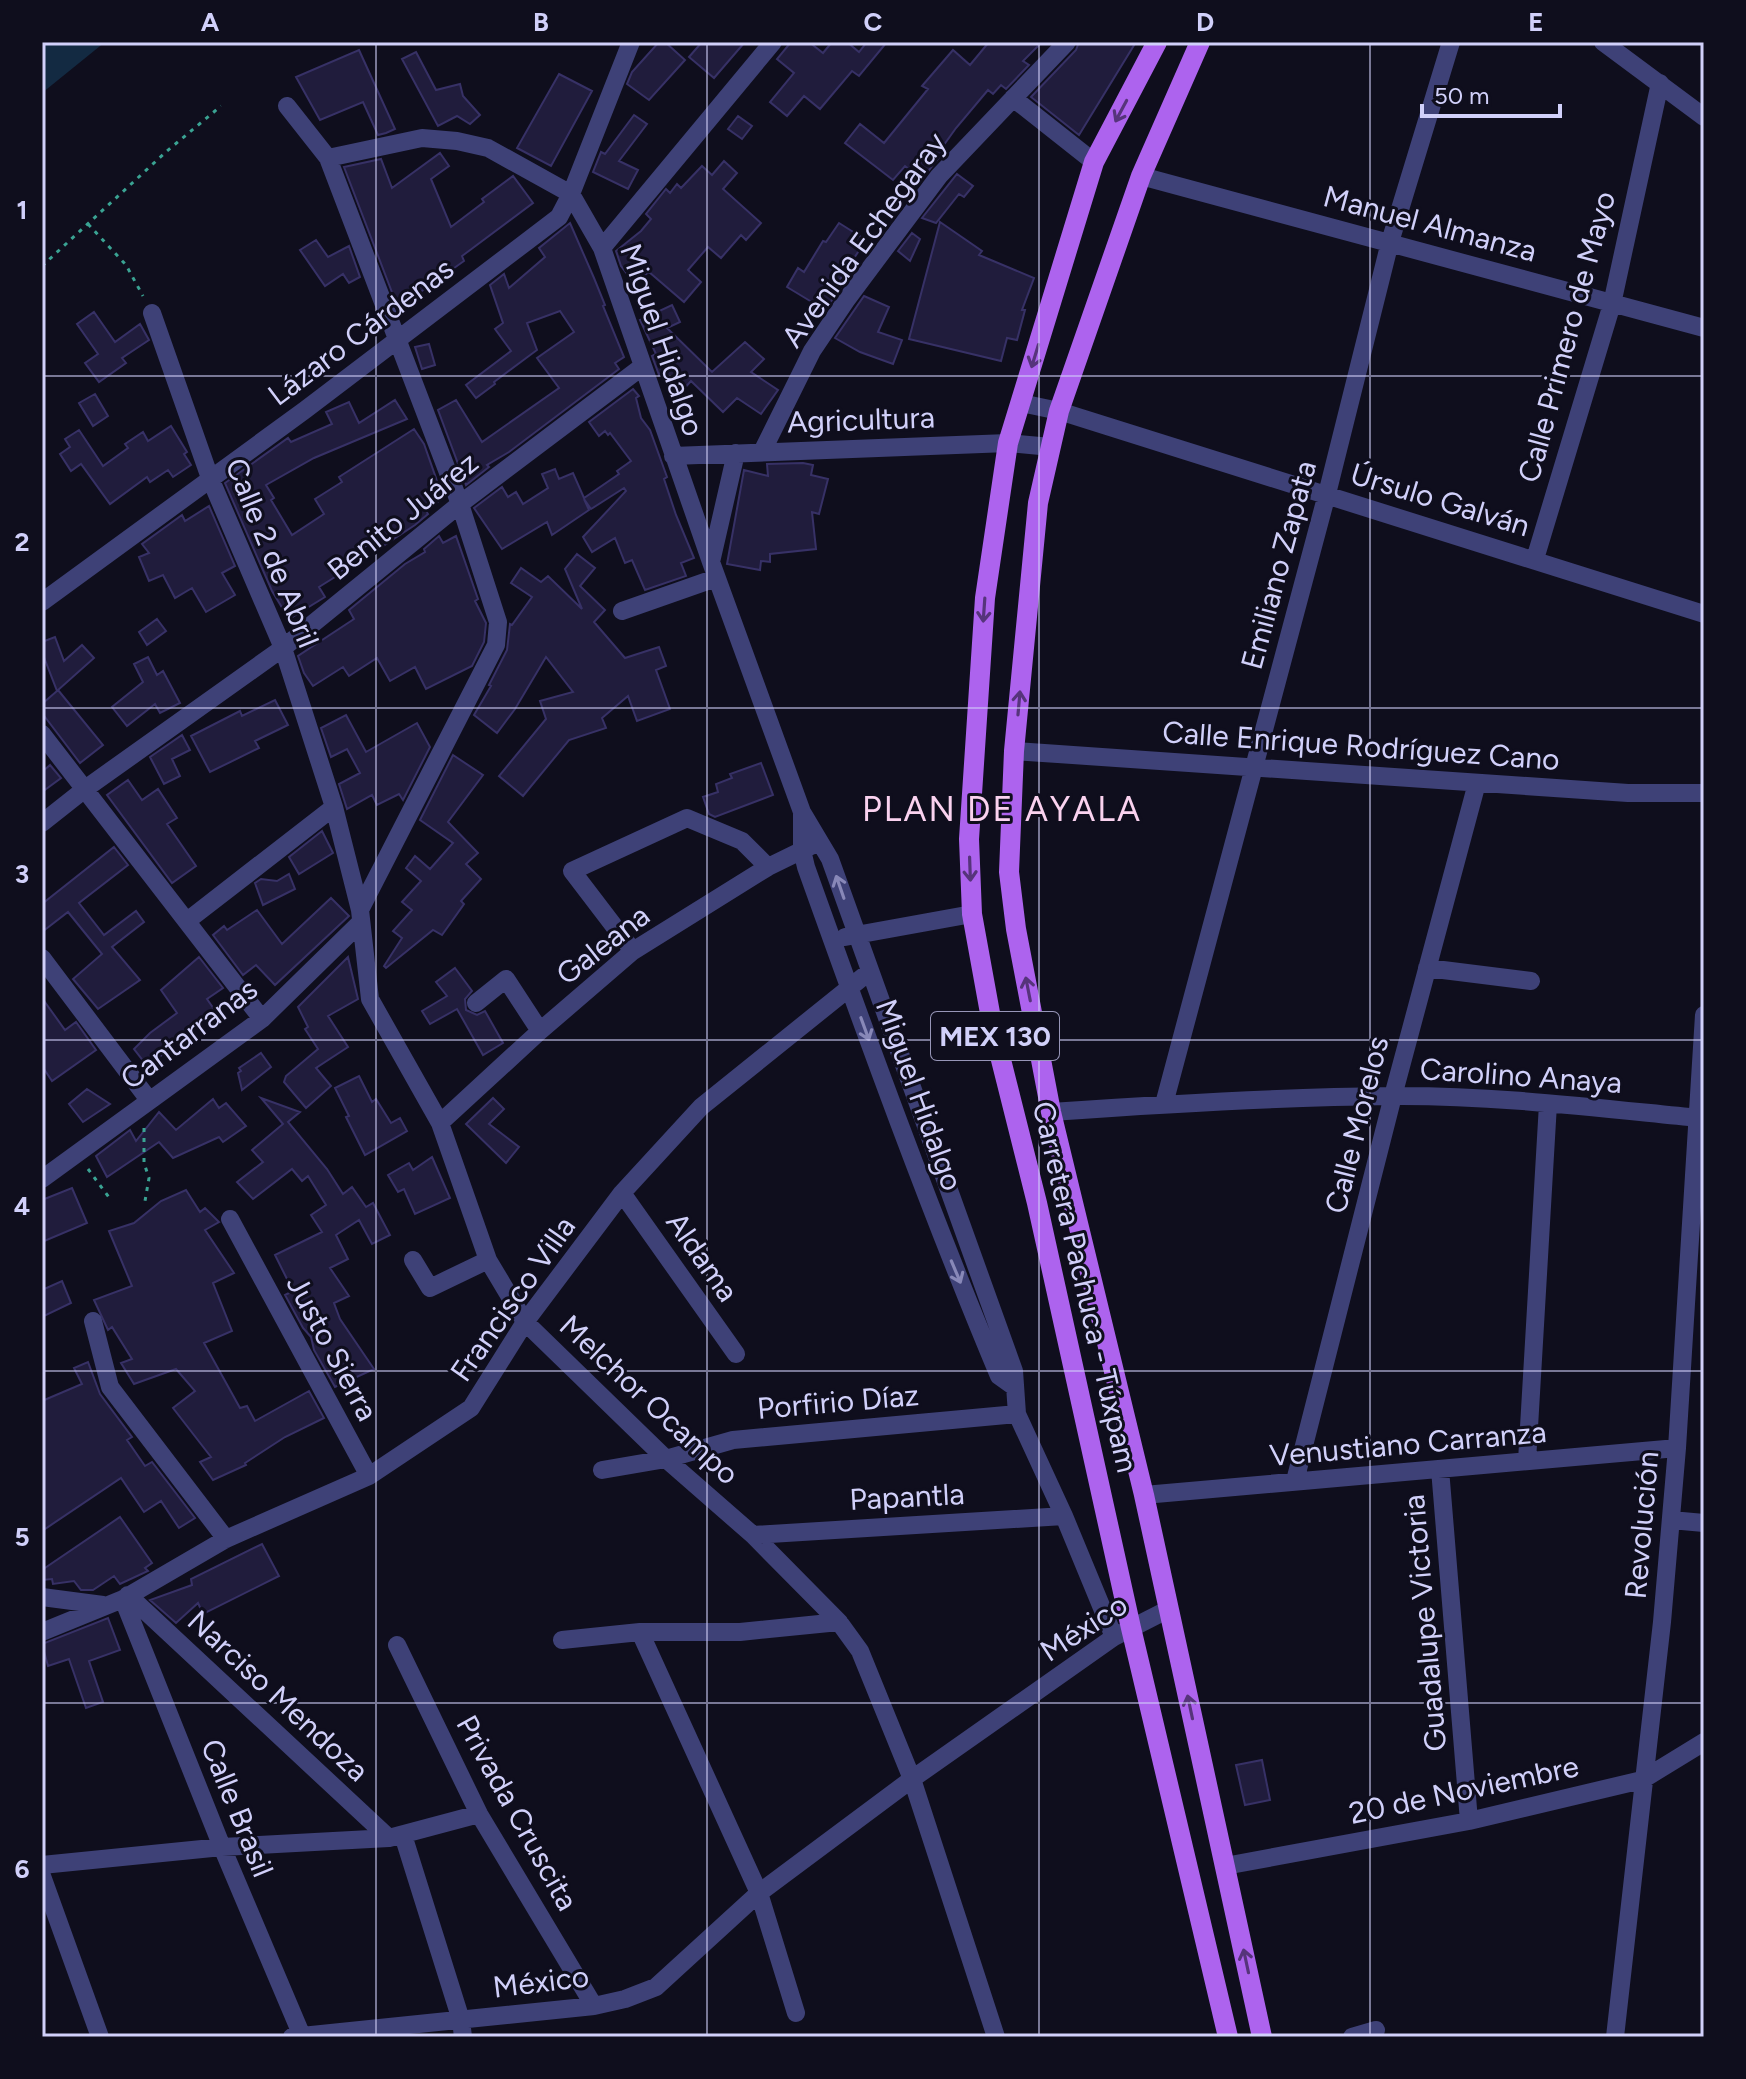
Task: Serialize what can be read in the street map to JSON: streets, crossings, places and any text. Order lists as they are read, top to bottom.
{
  "streets": {
    "main road": ["MEX 130", "Carretera Pachuca - Túxpam"],
    "street": [
      "Manuel Almanza",
      "Avenida Echegaray",
      "Lázaro Cárdenas",
      "Calle Primero de Mayo",
      "Miguel Hidalgo",
      "Agricultura",
      "Úrsulo Galván",
      "Benito Juárez",
      "Calle 2 de Abril",
      "Emiliano Zapata",
      "Calle Enrique Rodríguez Cano",
      "Galeana",
      "Cantarranas",
      "Carolino Anaya",
      "Calle Morelos",
      "Aldama",
      "Francisco Villa",
      "Justo Sierra",
      "Melchor Ocampo",
      "Porfirio Díaz",
      "Venustiano Carranza",
      "Papantla",
      "Revolución",
      "Guadalupe Victoria",
      "México",
      "Narciso Mendoza",
      "20 de Noviembre",
      "Calle Brasil",
      "Privada Cruscita"
    ]
  },
  "crossings": [
    ["Manuel Almanza", "Calle Primero de Mayo"],
    ["Manuel Almanza", "Emiliano Zapata"],
    ["Manuel Almanza", "Carretera Pachuca - Túxpam"],
    ["Avenida Echegaray", "Agricultura"],
    ["Lázaro Cárdenas", "Miguel Hidalgo"],
    ["Lázaro Cárdenas", "Calle 2 de Abril"],
    ["Calle Primero de Mayo", "Úrsulo Galván"],
    ["Miguel Hidalgo", "Agricultura"],
    ["Miguel Hidalgo", "Benito Juárez"],
    ["Miguel Hidalgo", "Galeana"],
    ["Miguel Hidalgo", "Carretera Pachuca - Túxpam"],
    ["Miguel Hidalgo", "Francisco Villa"],
    ["Miguel Hidalgo", "Porfirio Díaz"],
    ["Miguel Hidalgo", "Papantla"],
    ["Miguel Hidalgo", "México"],
    ["Agricultura", "Carretera Pachuca - Túxpam"],
    ["Úrsulo Galván", "Emiliano Zapata"],
    ["Úrsulo Galván", "Carretera Pachuca - Túxpam"],
    ["Benito Juárez", "Calle 2 de Abril"],
    ["Benito Juárez", "Cantarranas"],
    ["Calle 2 de Abril", "Cantarranas"],
    ["Calle 2 de Abril", "Melchor Ocampo"],
    ["Emiliano Zapata", "Calle Enrique Rodríguez Cano"],
    ["Emiliano Zapata", "Carolino Anaya"],
    ["Calle Enrique Rodríguez Cano", "Calle Morelos"],
    ["Calle Enrique Rodríguez Cano", "Carretera Pachuca - Túxpam"],
    ["Galeana", "Melchor Ocampo"],
    ["Cantarranas", "Melchor Ocampo"],
    ["Carolino Anaya", "Calle Morelos"],
    ["Carolino Anaya", "Carretera Pachuca - Túxpam"],
    ["Carolino Anaya", "Revolución"],
    ["Calle Morelos", "Venustiano Carranza"],
    ["Aldama", "Francisco Villa"],
    ["Carretera Pachuca - Túxpam", "Venustiano Carranza"],
    ["Carretera Pachuca - Túxpam", "México"],
    ["Carretera Pachuca - Túxpam", "20 de Noviembre"],
    ["Francisco Villa", "Justo Sierra"],
    ["Francisco Villa", "Melchor Ocampo"],
    ["Francisco Villa", "Narciso Mendoza"],
    ["Francisco Villa", "Calle Brasil"],
    ["Melchor Ocampo", "Porfirio Díaz"],
    ["Melchor Ocampo", "Papantla"],
    ["Melchor Ocampo", "México"],
    ["Venustiano Carranza", "Revolución"],
    ["Venustiano Carranza", "Guadalupe Victoria"],
    ["Revolución", "20 de Noviembre"],
    ["Guadalupe Victoria", "20 de Noviembre"],
    ["México", "Calle Brasil"],
    ["México", "Privada Cruscita"],
    ["Narciso Mendoza", "Calle Brasil"]
  ],
  "districts": ["PLAN DE AYALA"],
  "scale_bar": "50 m",
  "grid": {
    "columns": [
      "A",
      "B",
      "C",
      "D",
      "E"
    ],
    "rows": [
      "1",
      "2",
      "3",
      "4",
      "5",
      "6"
    ]
  }
}
